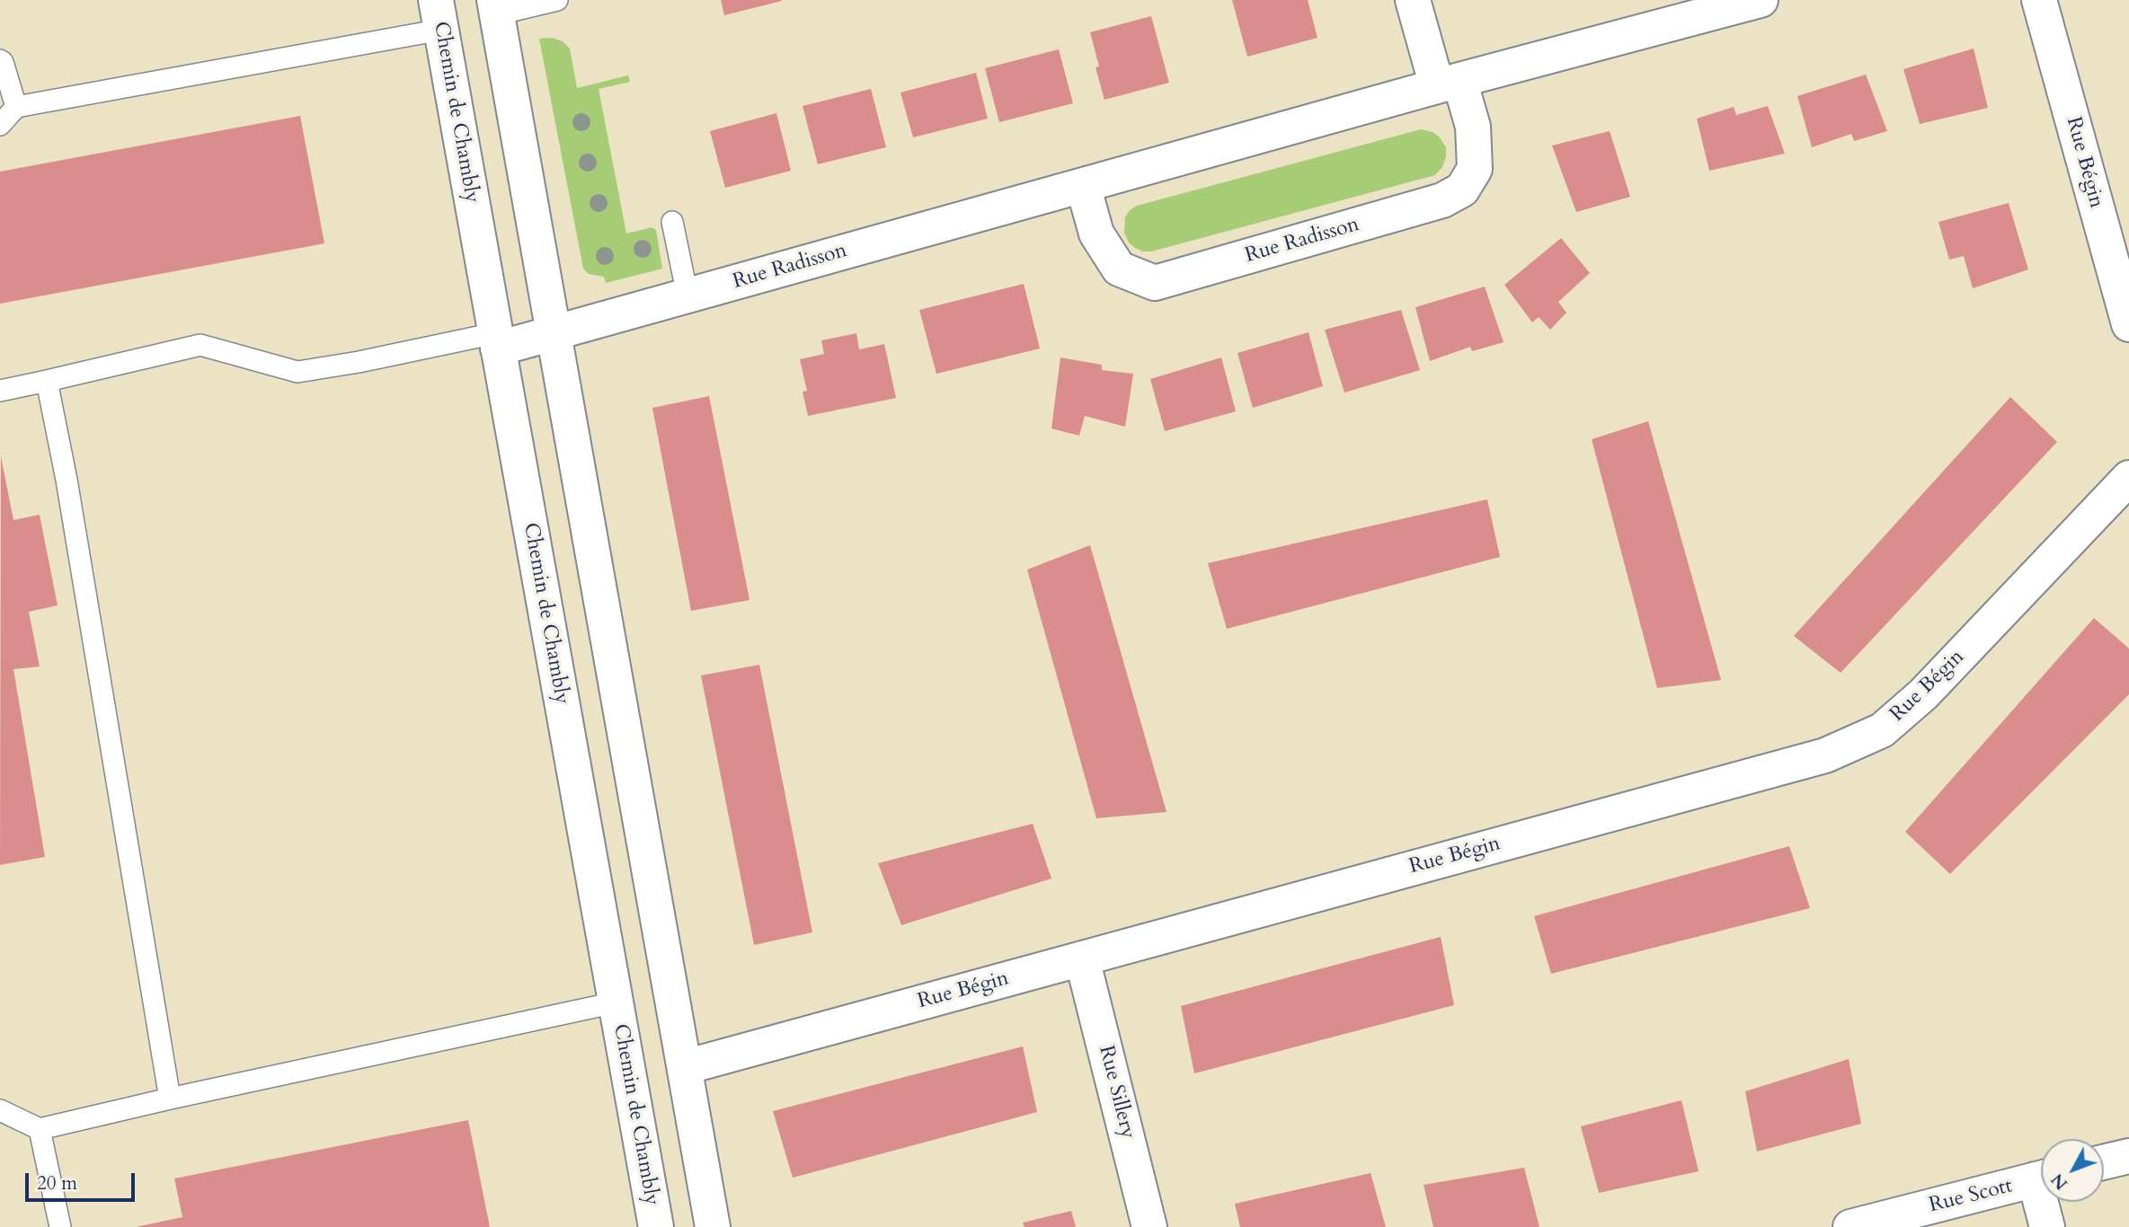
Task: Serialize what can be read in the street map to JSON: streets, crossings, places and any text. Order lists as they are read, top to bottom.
{
  "streets": {
    "street": [
      "Chemin de Chambly",
      "Rue Bégin",
      "Rue Radisson",
      "Rue Sillery",
      "Rue Scott"
    ]
  },
  "crossings": [
    ["Chemin de Chambly", "Rue Radisson"],
    ["Rue Bégin", "Rue Sillery"]
  ],
  "scale_bar": "20 m",
  "north": "bottom left"
}
